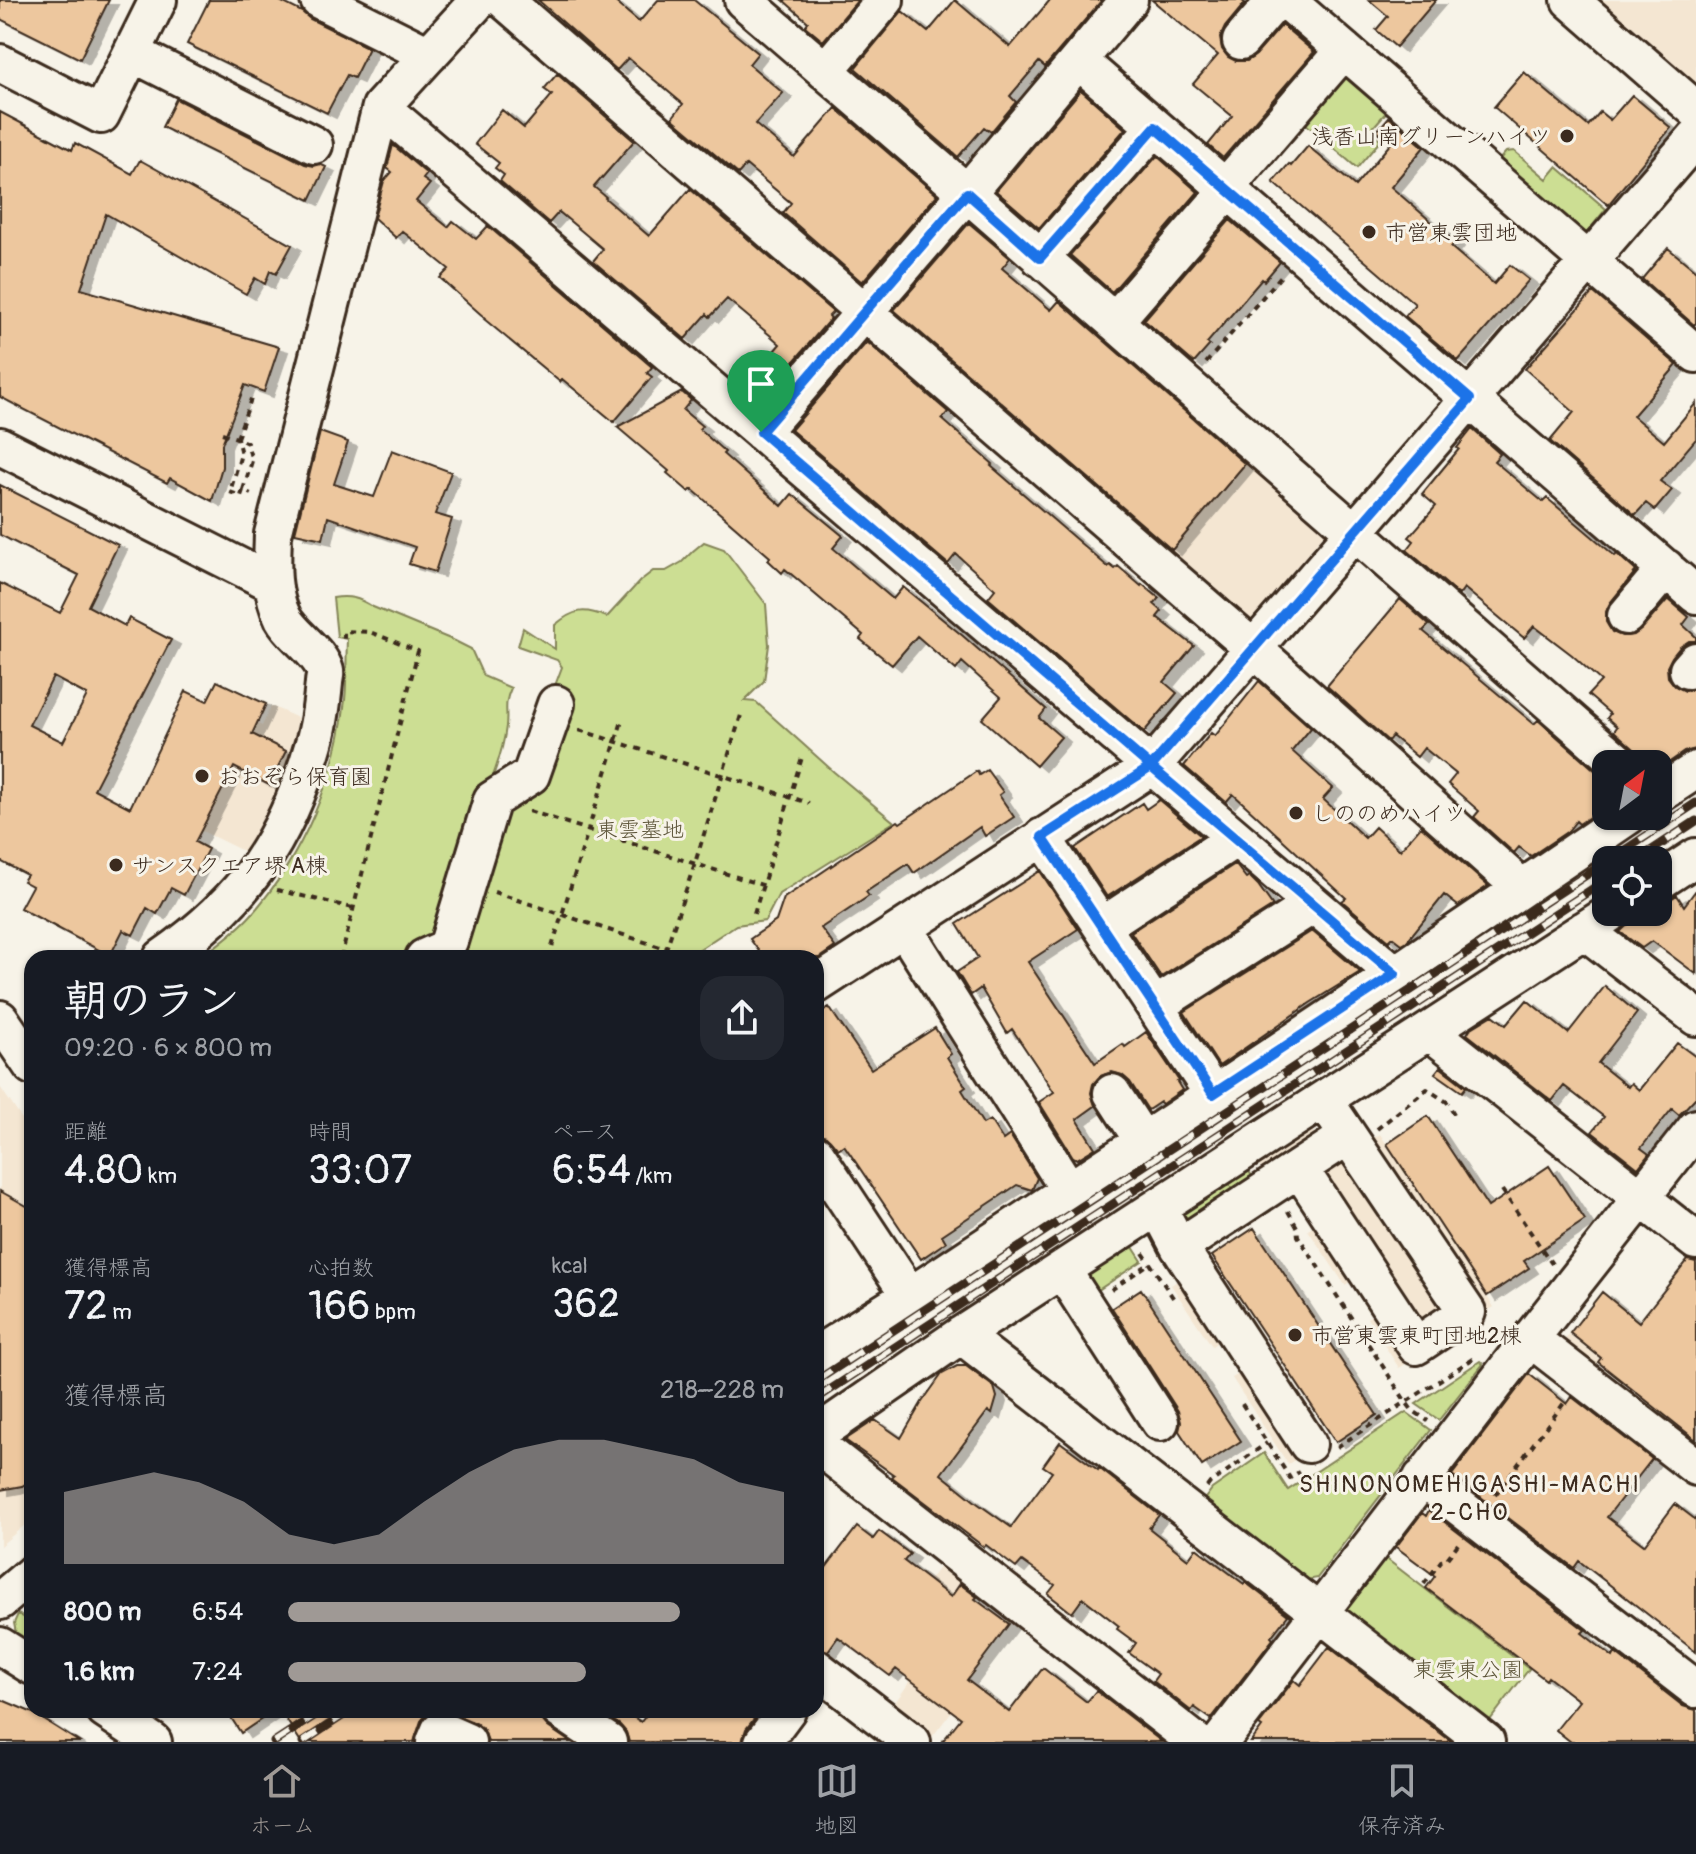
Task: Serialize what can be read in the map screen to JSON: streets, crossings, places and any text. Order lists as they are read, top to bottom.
{
  "districts": ["SHINONOMEHIGASHI-MACHI 2-CHO"],
  "parks": ["東雲墓地", "東雲東公園"],
  "places": [
    "浅香山南グリーンハイツ",
    "市営東雲団地",
    "おおぞら保育園",
    "しののめハイツ",
    "サンスクエア堺 A棟",
    "市営東雲東町団地2棟"
  ],
  "north": "top right",
  "page": {
    "heading": ["朝のラン", "09:20 · 6 × 800 m"],
    "stats": [
      ["距離", "4.80 km"],
      ["時間", "33:07"],
      ["ペース", "6:54 /km"],
      ["獲得標高", "72 m"],
      ["心拍数", "166 bpm"],
      ["kcal", "362"]
    ],
    "chart": ["獲得標高", "218–228 m"],
    "list": [
      {
        "name": "800 m",
        "note": "6:54"
      },
      {
        "name": "1.6 km",
        "note": "7:24"
      }
    ],
    "tabs": ["ホーム", "地図", "保存済み"]
  }
}
